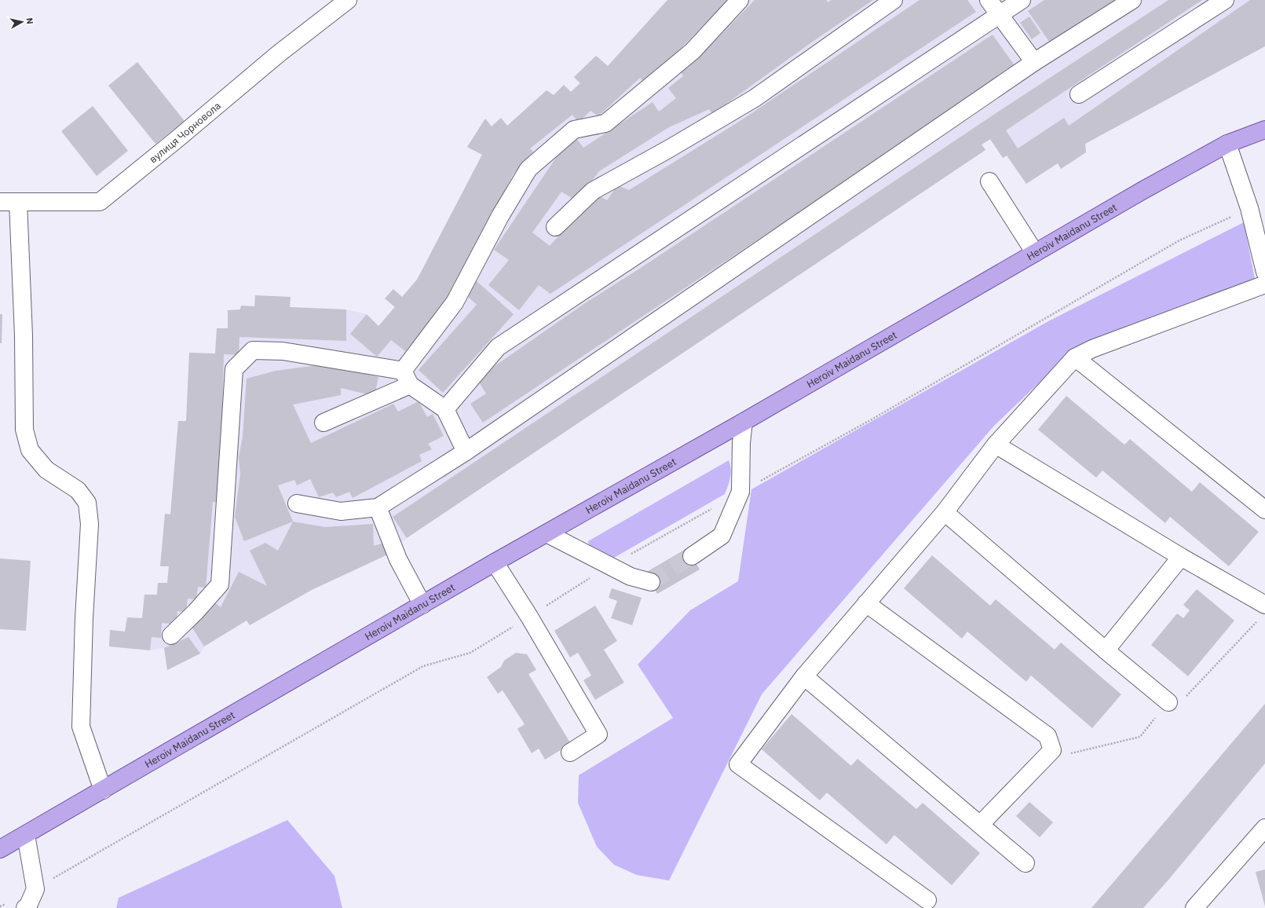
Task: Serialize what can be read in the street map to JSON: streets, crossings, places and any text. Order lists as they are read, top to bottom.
{
  "streets": {
    "main road": ["Heroiv Maidanu Street"],
    "street": ["вулиця Чорновола"]
  },
  "north": "right"
}
